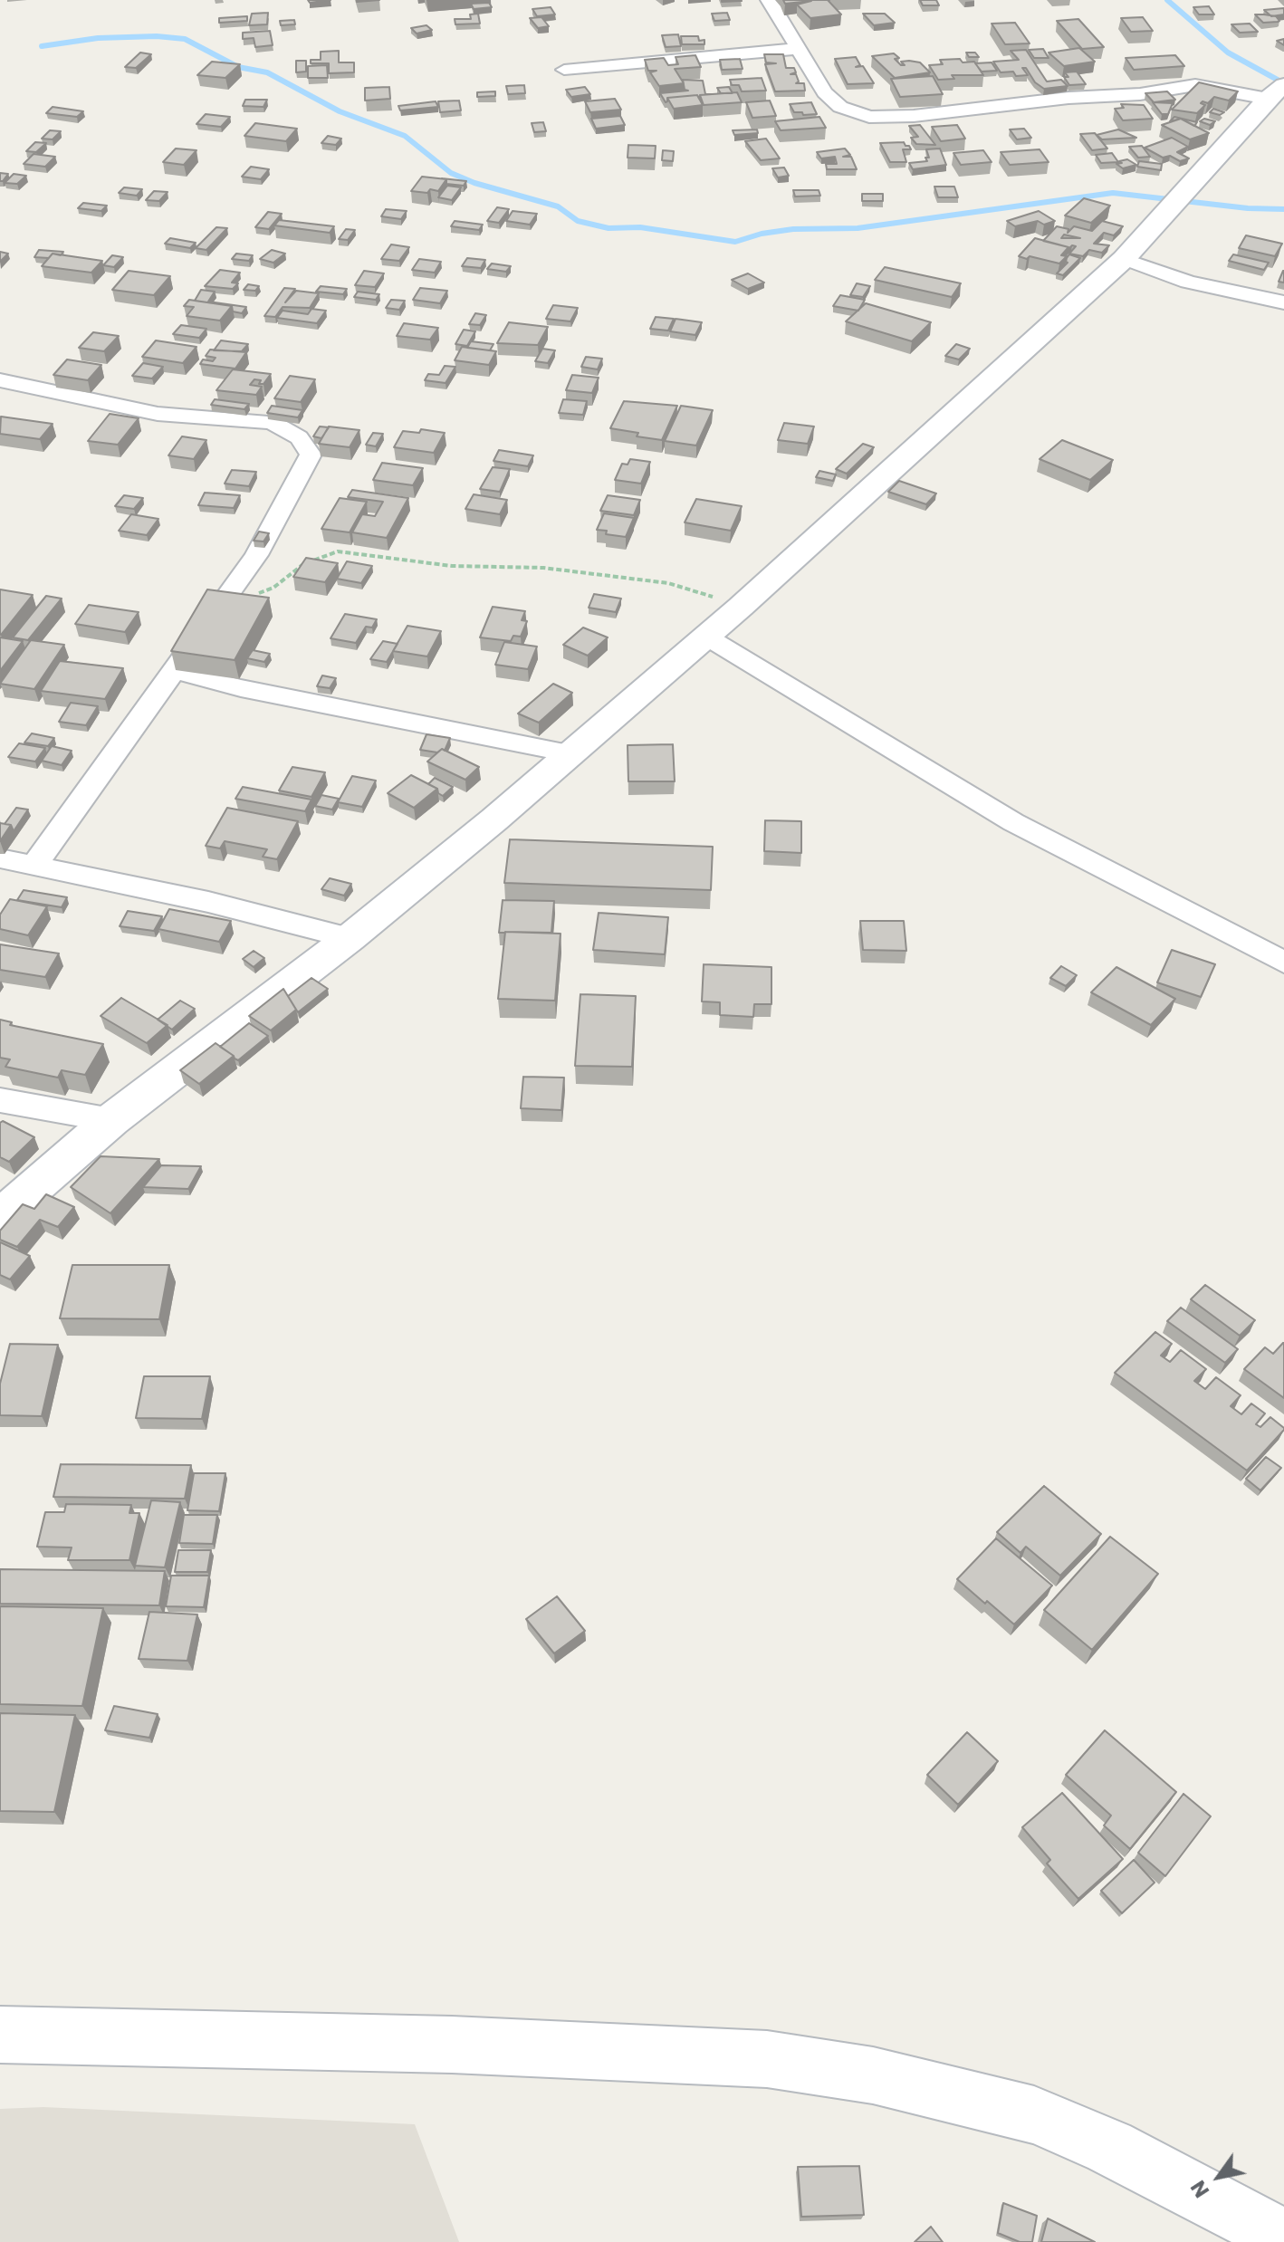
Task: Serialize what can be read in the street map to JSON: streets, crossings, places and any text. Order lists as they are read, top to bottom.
{
  "north": "bottom left"
}
